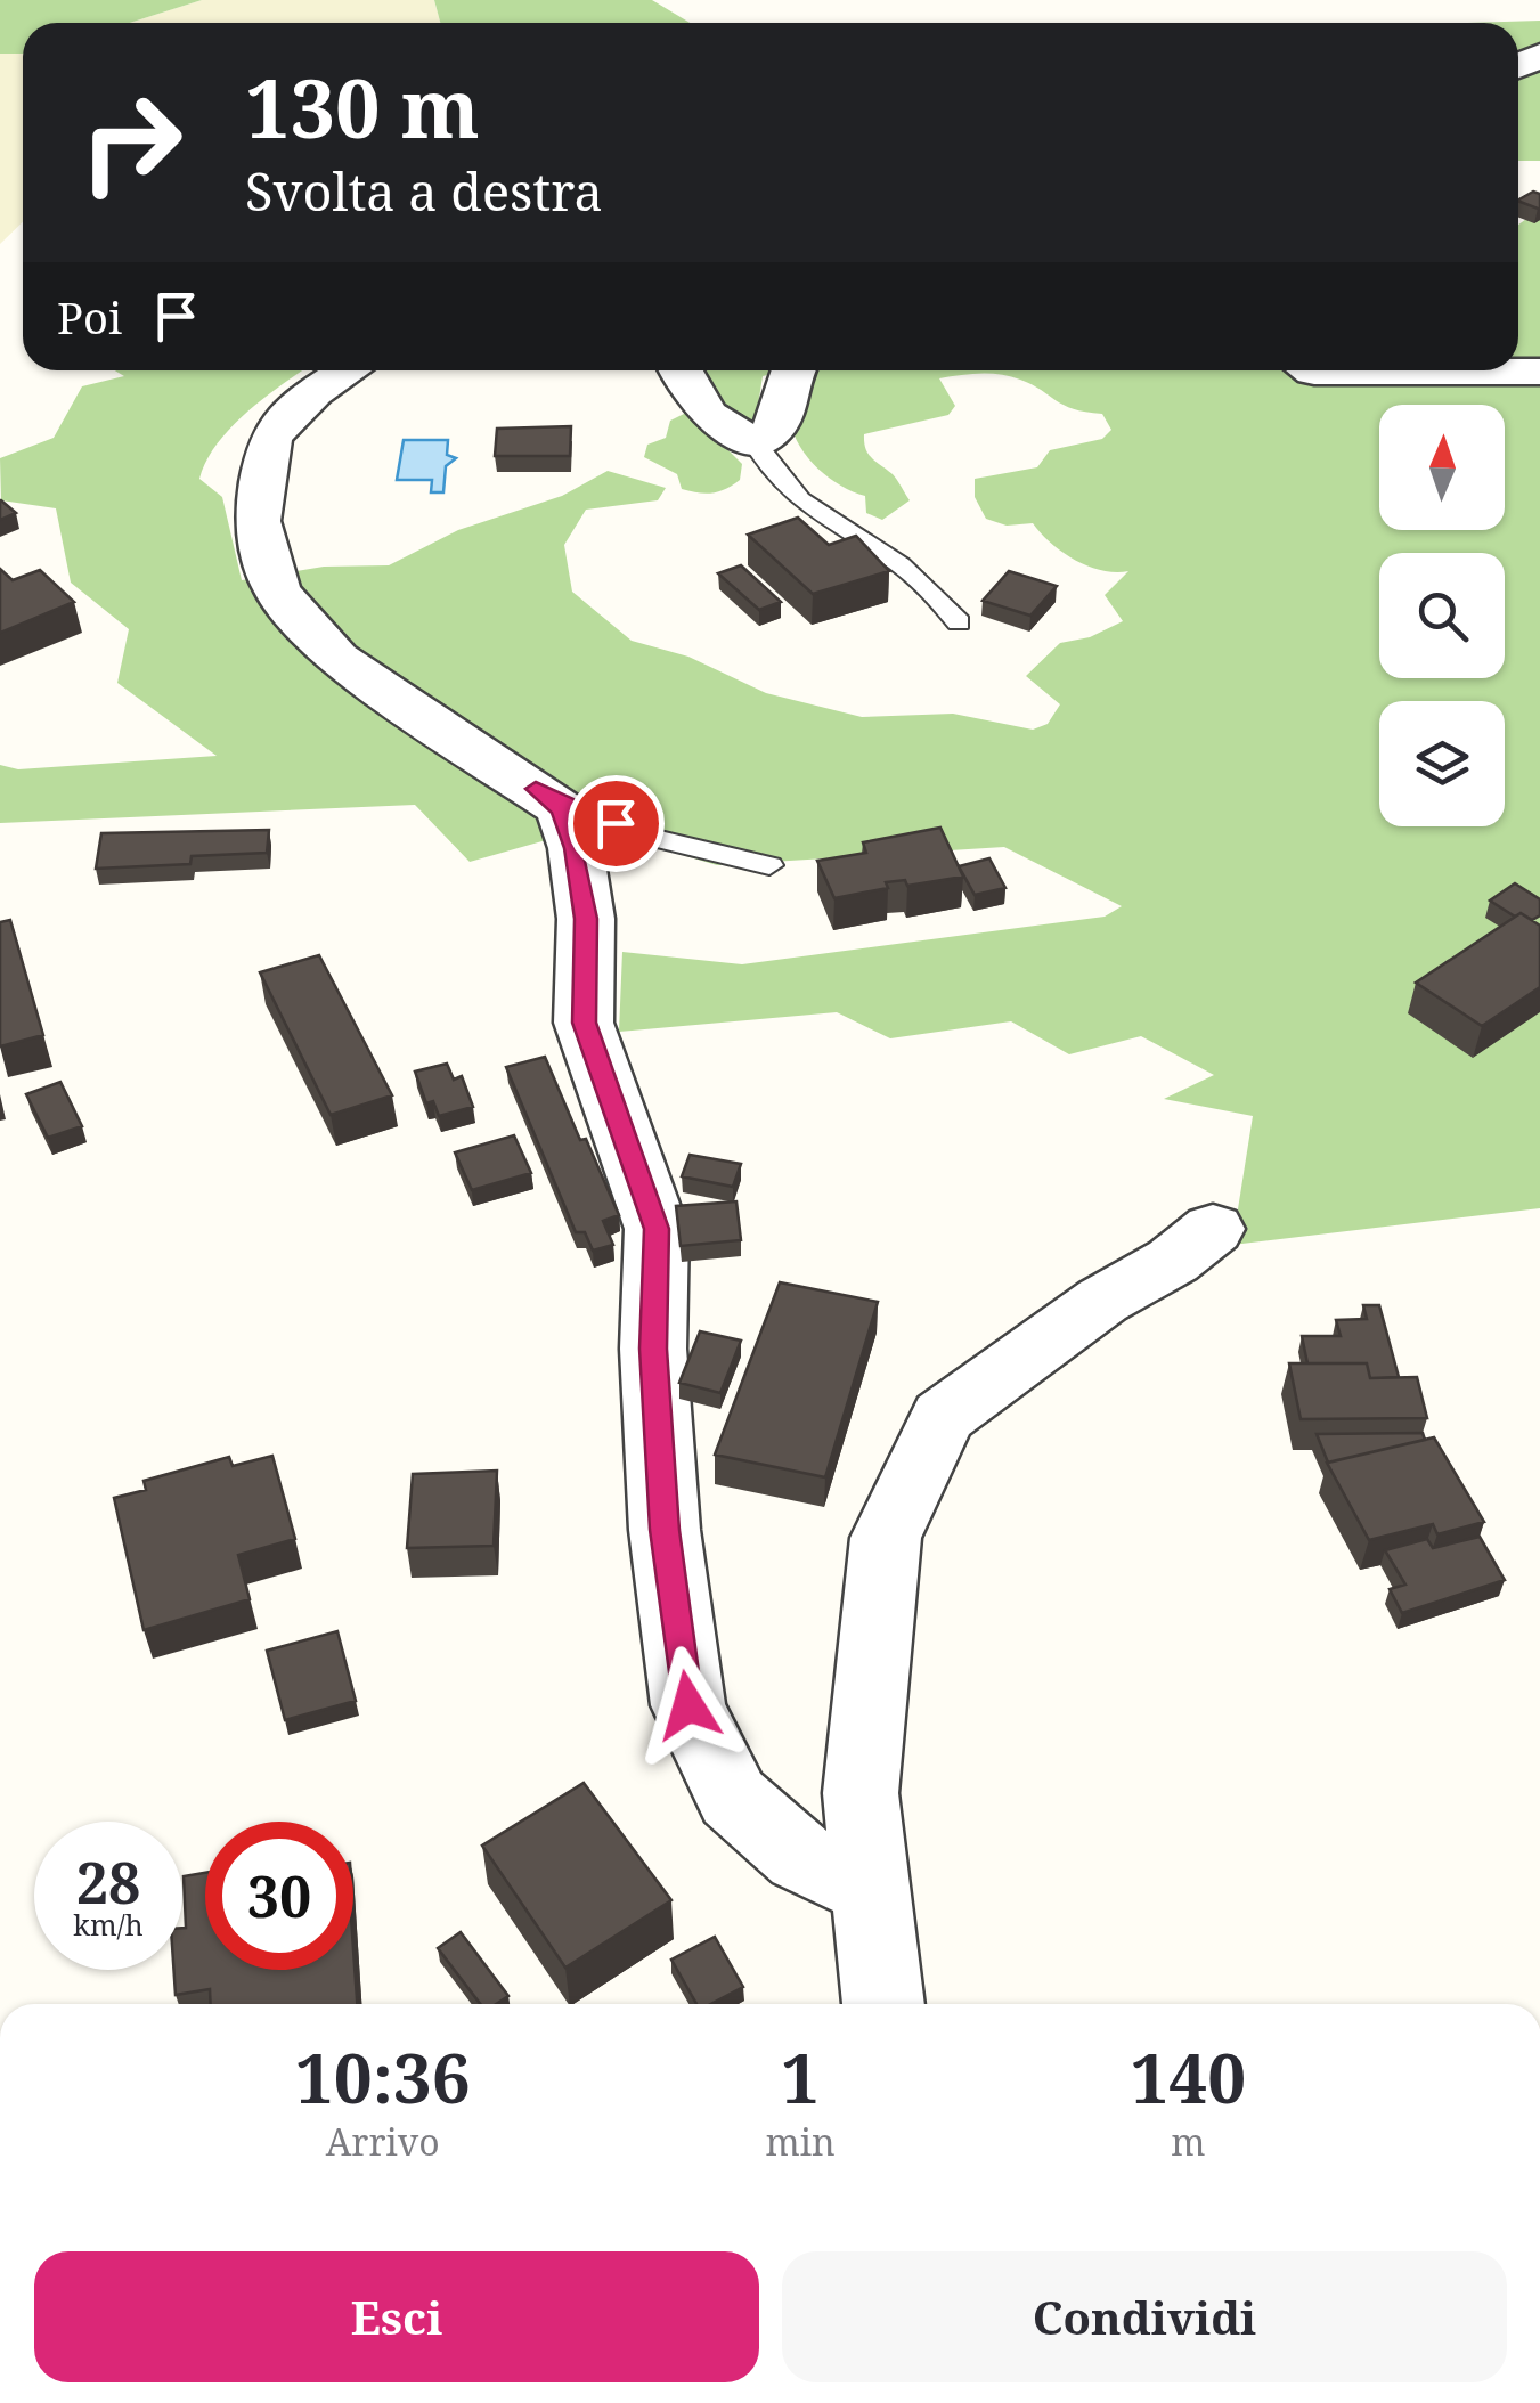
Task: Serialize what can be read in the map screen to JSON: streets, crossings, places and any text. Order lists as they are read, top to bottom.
{
  "north": "top",
  "page": {
    "turn": ["130 m", "Svolta a destra"],
    "then": "Poi",
    "speed": "28 km/h",
    "limit": "30",
    "eta": [
      "10:36",
      "Arrivo",
      "1",
      "min",
      "140",
      "m"
    ],
    "buttons": ["Esci", "Condividi"]
  }
}
